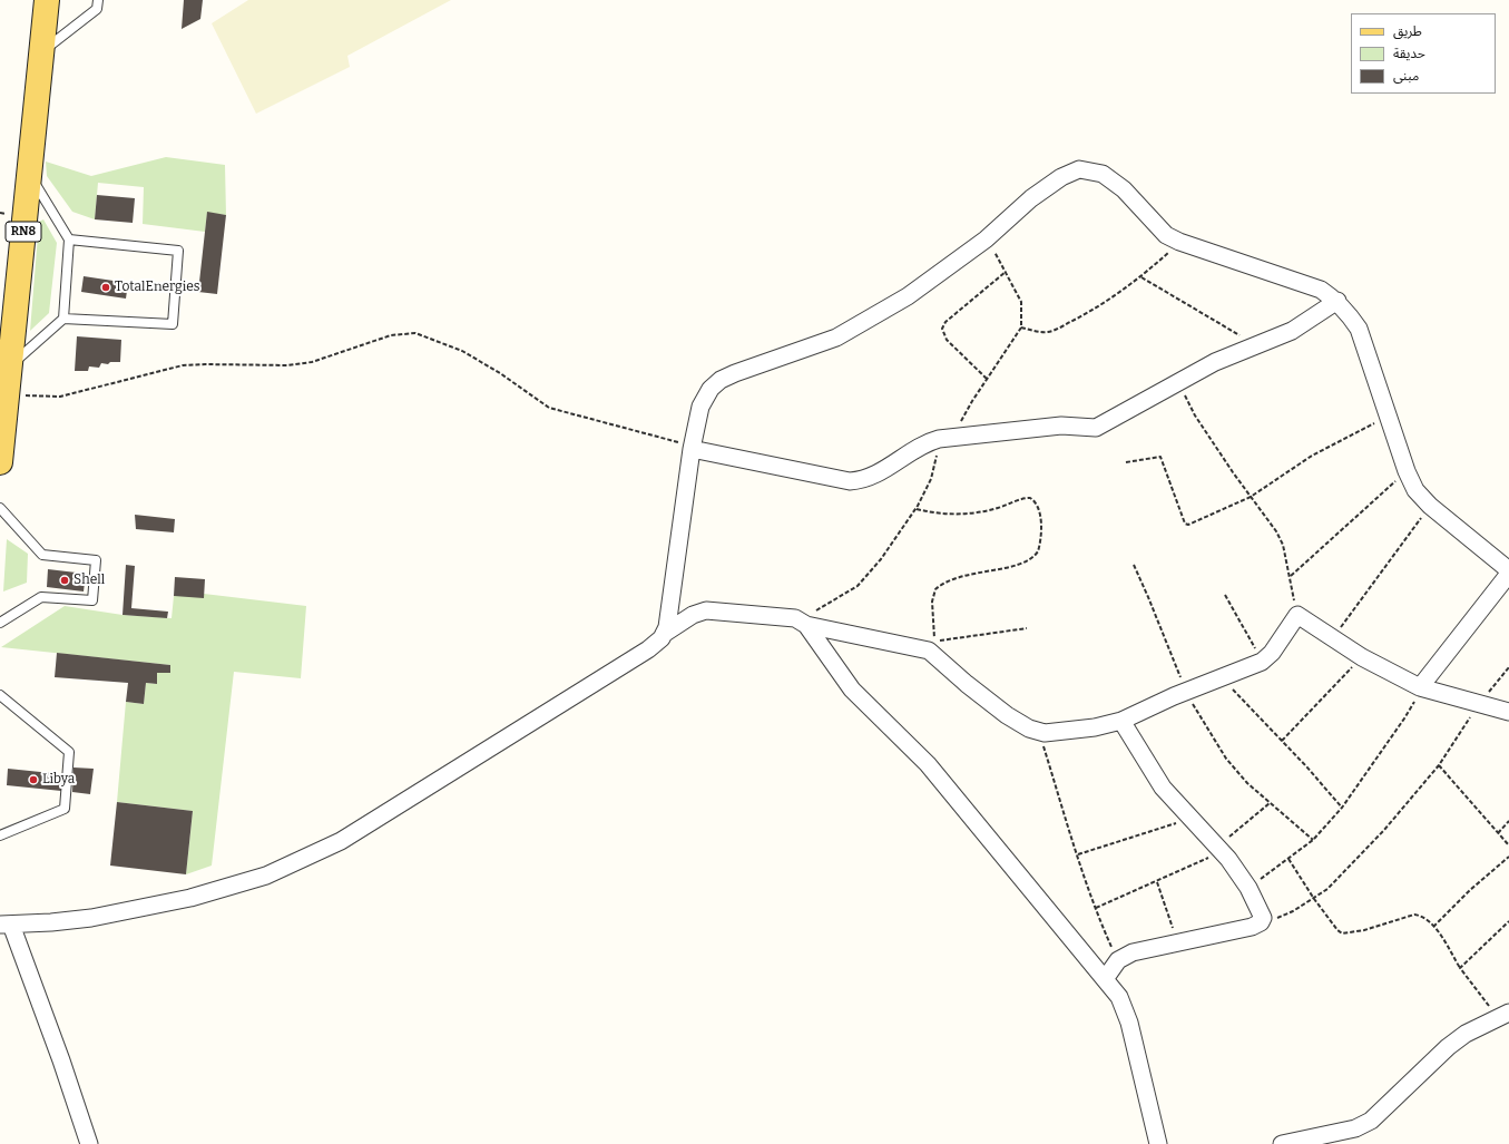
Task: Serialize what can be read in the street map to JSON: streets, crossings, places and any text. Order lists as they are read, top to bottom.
{
  "streets": {
    "main road": ["RN8"]
  },
  "places": ["TotalEnergies", "Shell", "Libya"],
  "legend": ["طريق", "حديقة", "مبنى"]
}
